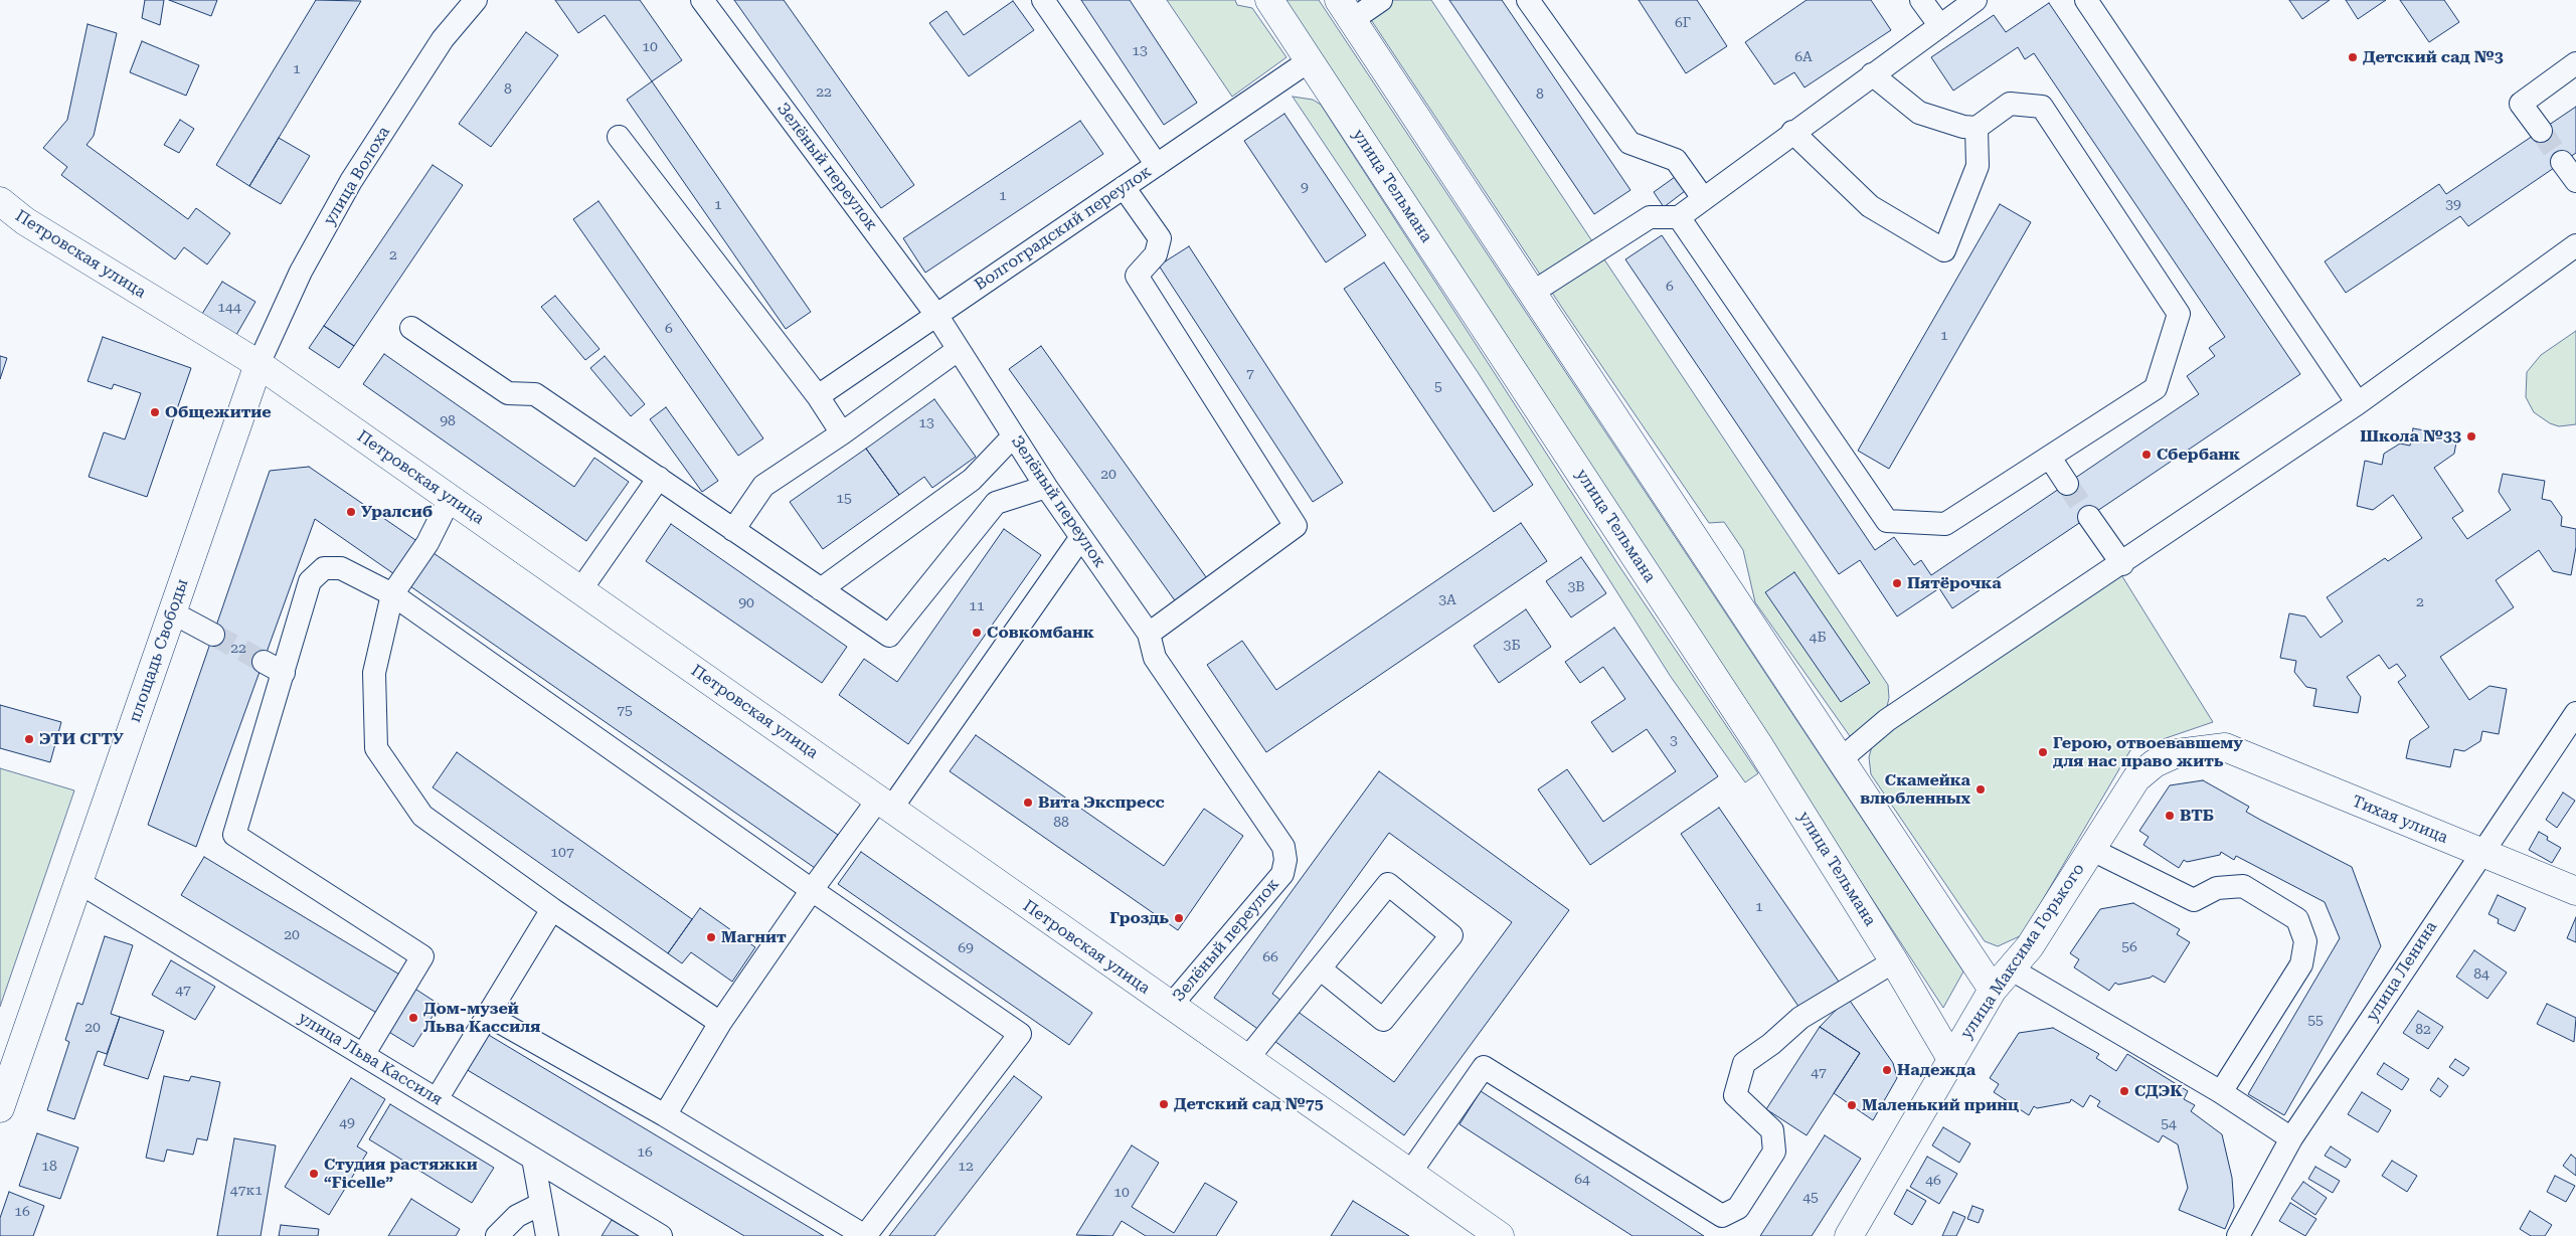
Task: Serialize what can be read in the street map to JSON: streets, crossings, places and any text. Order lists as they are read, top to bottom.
{
  "streets": {
    "main road": [
      "улица Тельмана",
      "Петровская улица",
      "площадь Свободы",
      "Тихая улица",
      "улица Максима Горького"
    ],
    "street": [
      "Зелёный переулок",
      "улица Волоха",
      "Волгоградский переулок",
      "улица Ленина",
      "улица Льва Кассиля"
    ]
  },
  "crossings": [
    ["Зелёный переулок", "Волгоградский переулок"],
    ["Зелёный переулок", "Петровская улица"],
    ["улица Волоха", "Петровская улица"],
    ["улица Волоха", "площадь Свободы"],
    ["улица Тельмана", "Волгоградский переулок"],
    ["улица Тельмана", "улица Максима Горького"],
    ["Петровская улица", "площадь Свободы"],
    ["площадь Свободы", "улица Льва Кассиля"],
    ["Тихая улица", "улица Максима Горького"],
    ["Тихая улица", "улица Ленина"]
  ],
  "places": [
    "Детский сад №3",
    "Общежитие",
    "Школа №33",
    "Сбербанк",
    "Уралсиб",
    "Пятёрочка",
    "Совкомбанк",
    "ЭТИ СГТУ",
    "Герою, отвоевавшему для нас право жить",
    "Скамейка влюбленных",
    "Вита Экспресс",
    "ВТБ",
    "Гроздь",
    "Магнит",
    "Дом-музей Льва Кассиля",
    "Надежда",
    "СДЭК",
    "Детский сад №75",
    "Маленький принц",
    "Студия растяжки “Ficelle”"
  ],
  "house_numbers": [
    "6Г",
    "10",
    "13",
    "6А",
    "1",
    "8",
    "22",
    "8",
    "9",
    "1",
    "1",
    "39",
    "2",
    "6",
    "144",
    "6",
    "1",
    "7",
    "5",
    "98",
    "13",
    "20",
    "15",
    "3В",
    "3А",
    "2",
    "90",
    "11",
    "4Б",
    "3Б",
    "22",
    "75",
    "3",
    "88",
    "107",
    "1",
    "20",
    "56",
    "69",
    "66",
    "84",
    "47",
    "55",
    "20",
    "82",
    "47",
    "49",
    "54",
    "16",
    "18",
    "12",
    "64",
    "46",
    "47к1",
    "10",
    "45",
    "16"
  ]
}
